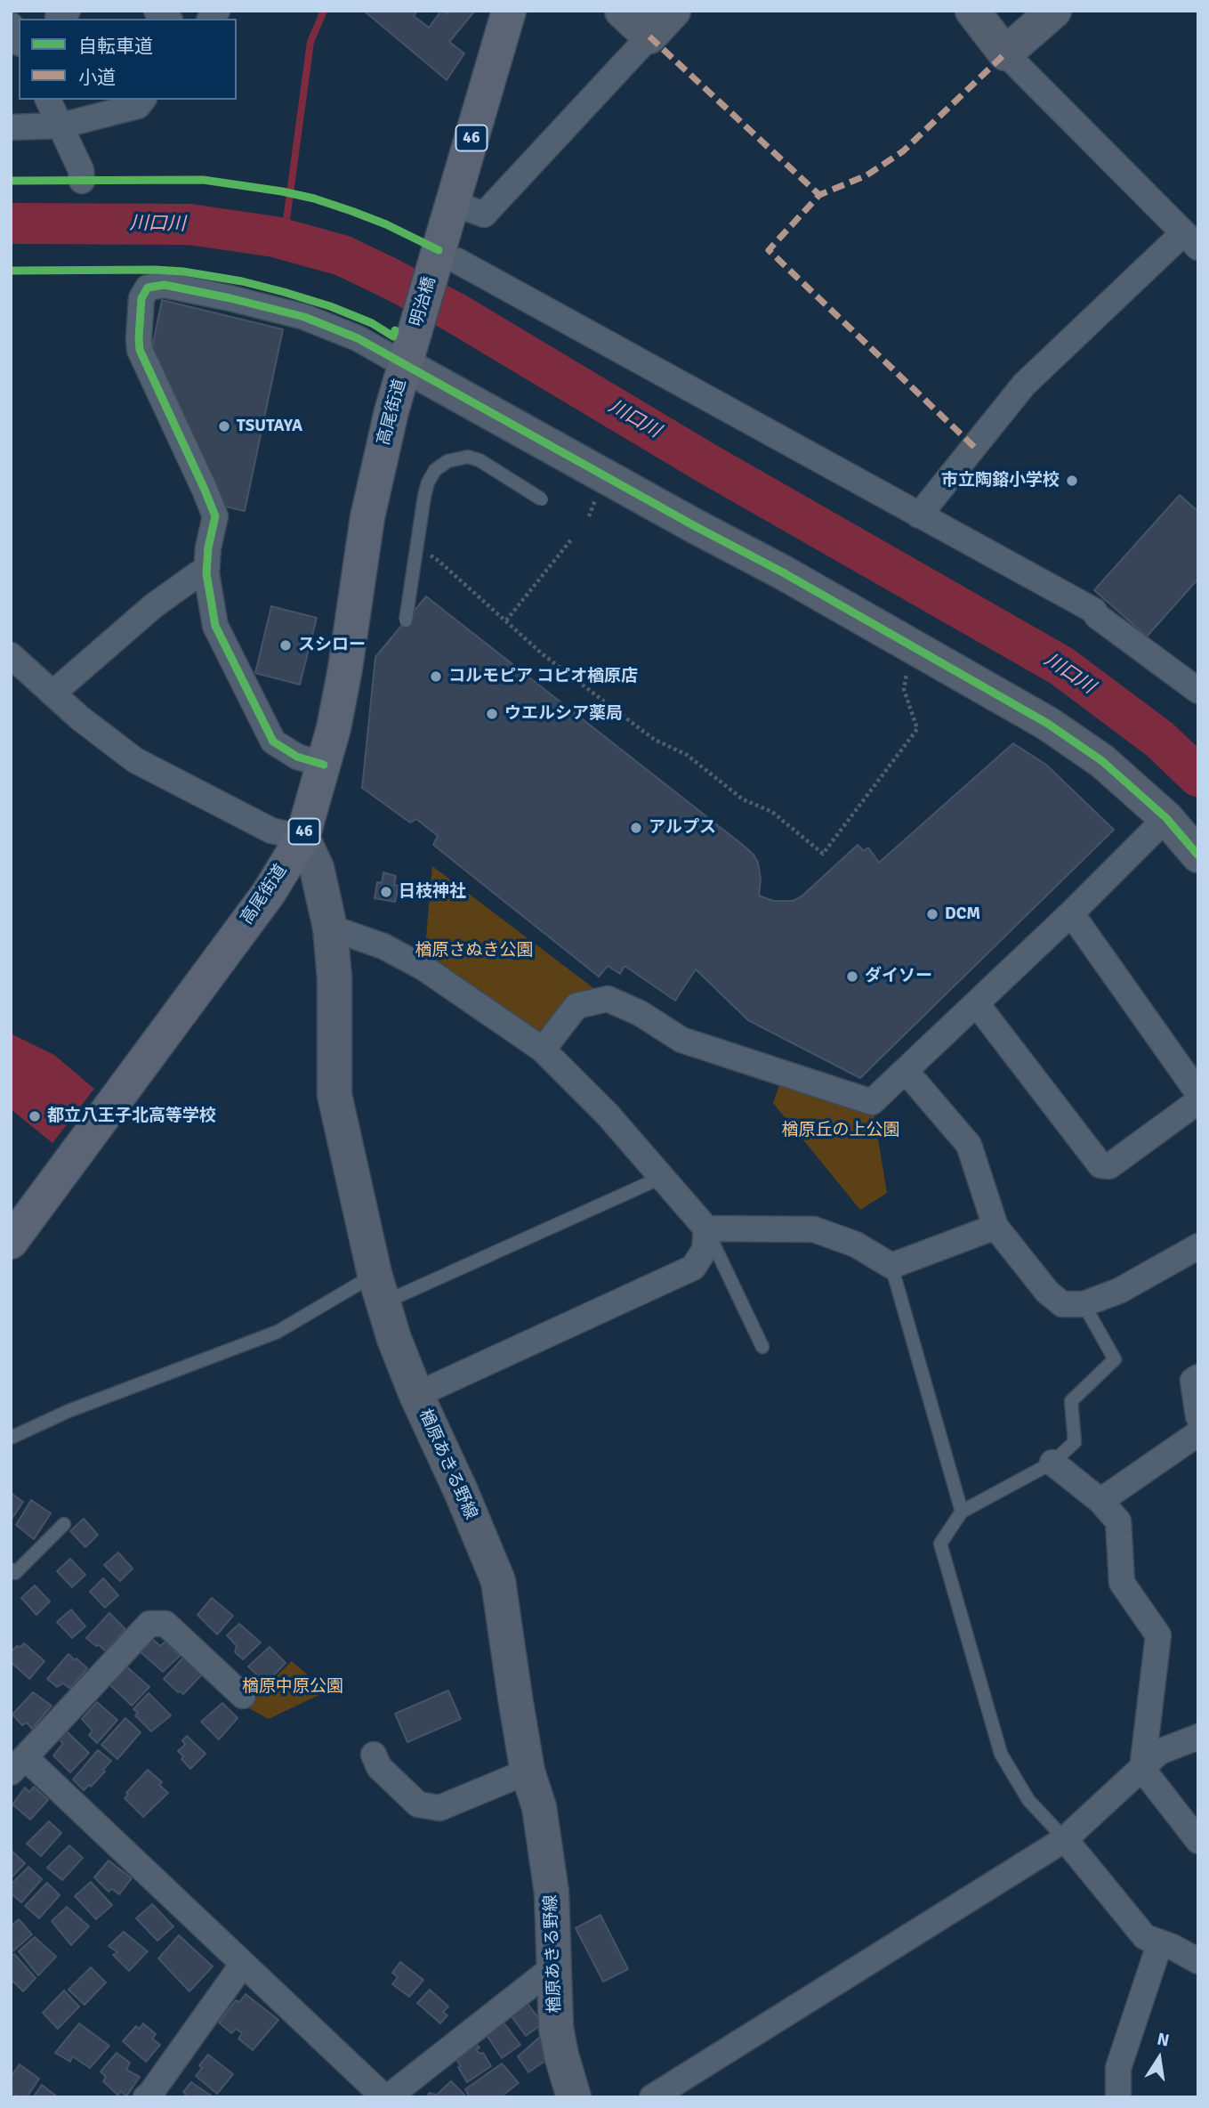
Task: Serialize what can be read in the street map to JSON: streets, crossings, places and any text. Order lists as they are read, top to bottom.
{
  "streets": {
    "main road": [
      "46",
      "明治橋",
      "高尾街道",
      "楢原あきる野線"
    ]
  },
  "crossings": [
    ["46", "明治橋"],
    ["明治橋", "高尾街道"],
    ["高尾街道", "楢原あきる野線"]
  ],
  "water": ["川口川"],
  "parks": ["楢原さぬき公園", "楢原丘の上公園", "楢原中原公園"],
  "places": [
    "TSUTAYA",
    "市立陶鎔小学校",
    "スシロー",
    "コルモピア コピオ楢原店",
    "ウエルシア薬局",
    "アルプス",
    "日枝神社",
    "DCM",
    "ダイソー",
    "都立八王子北高等学校"
  ],
  "legend": ["自転車道", "小道"],
  "north": "top"
}
